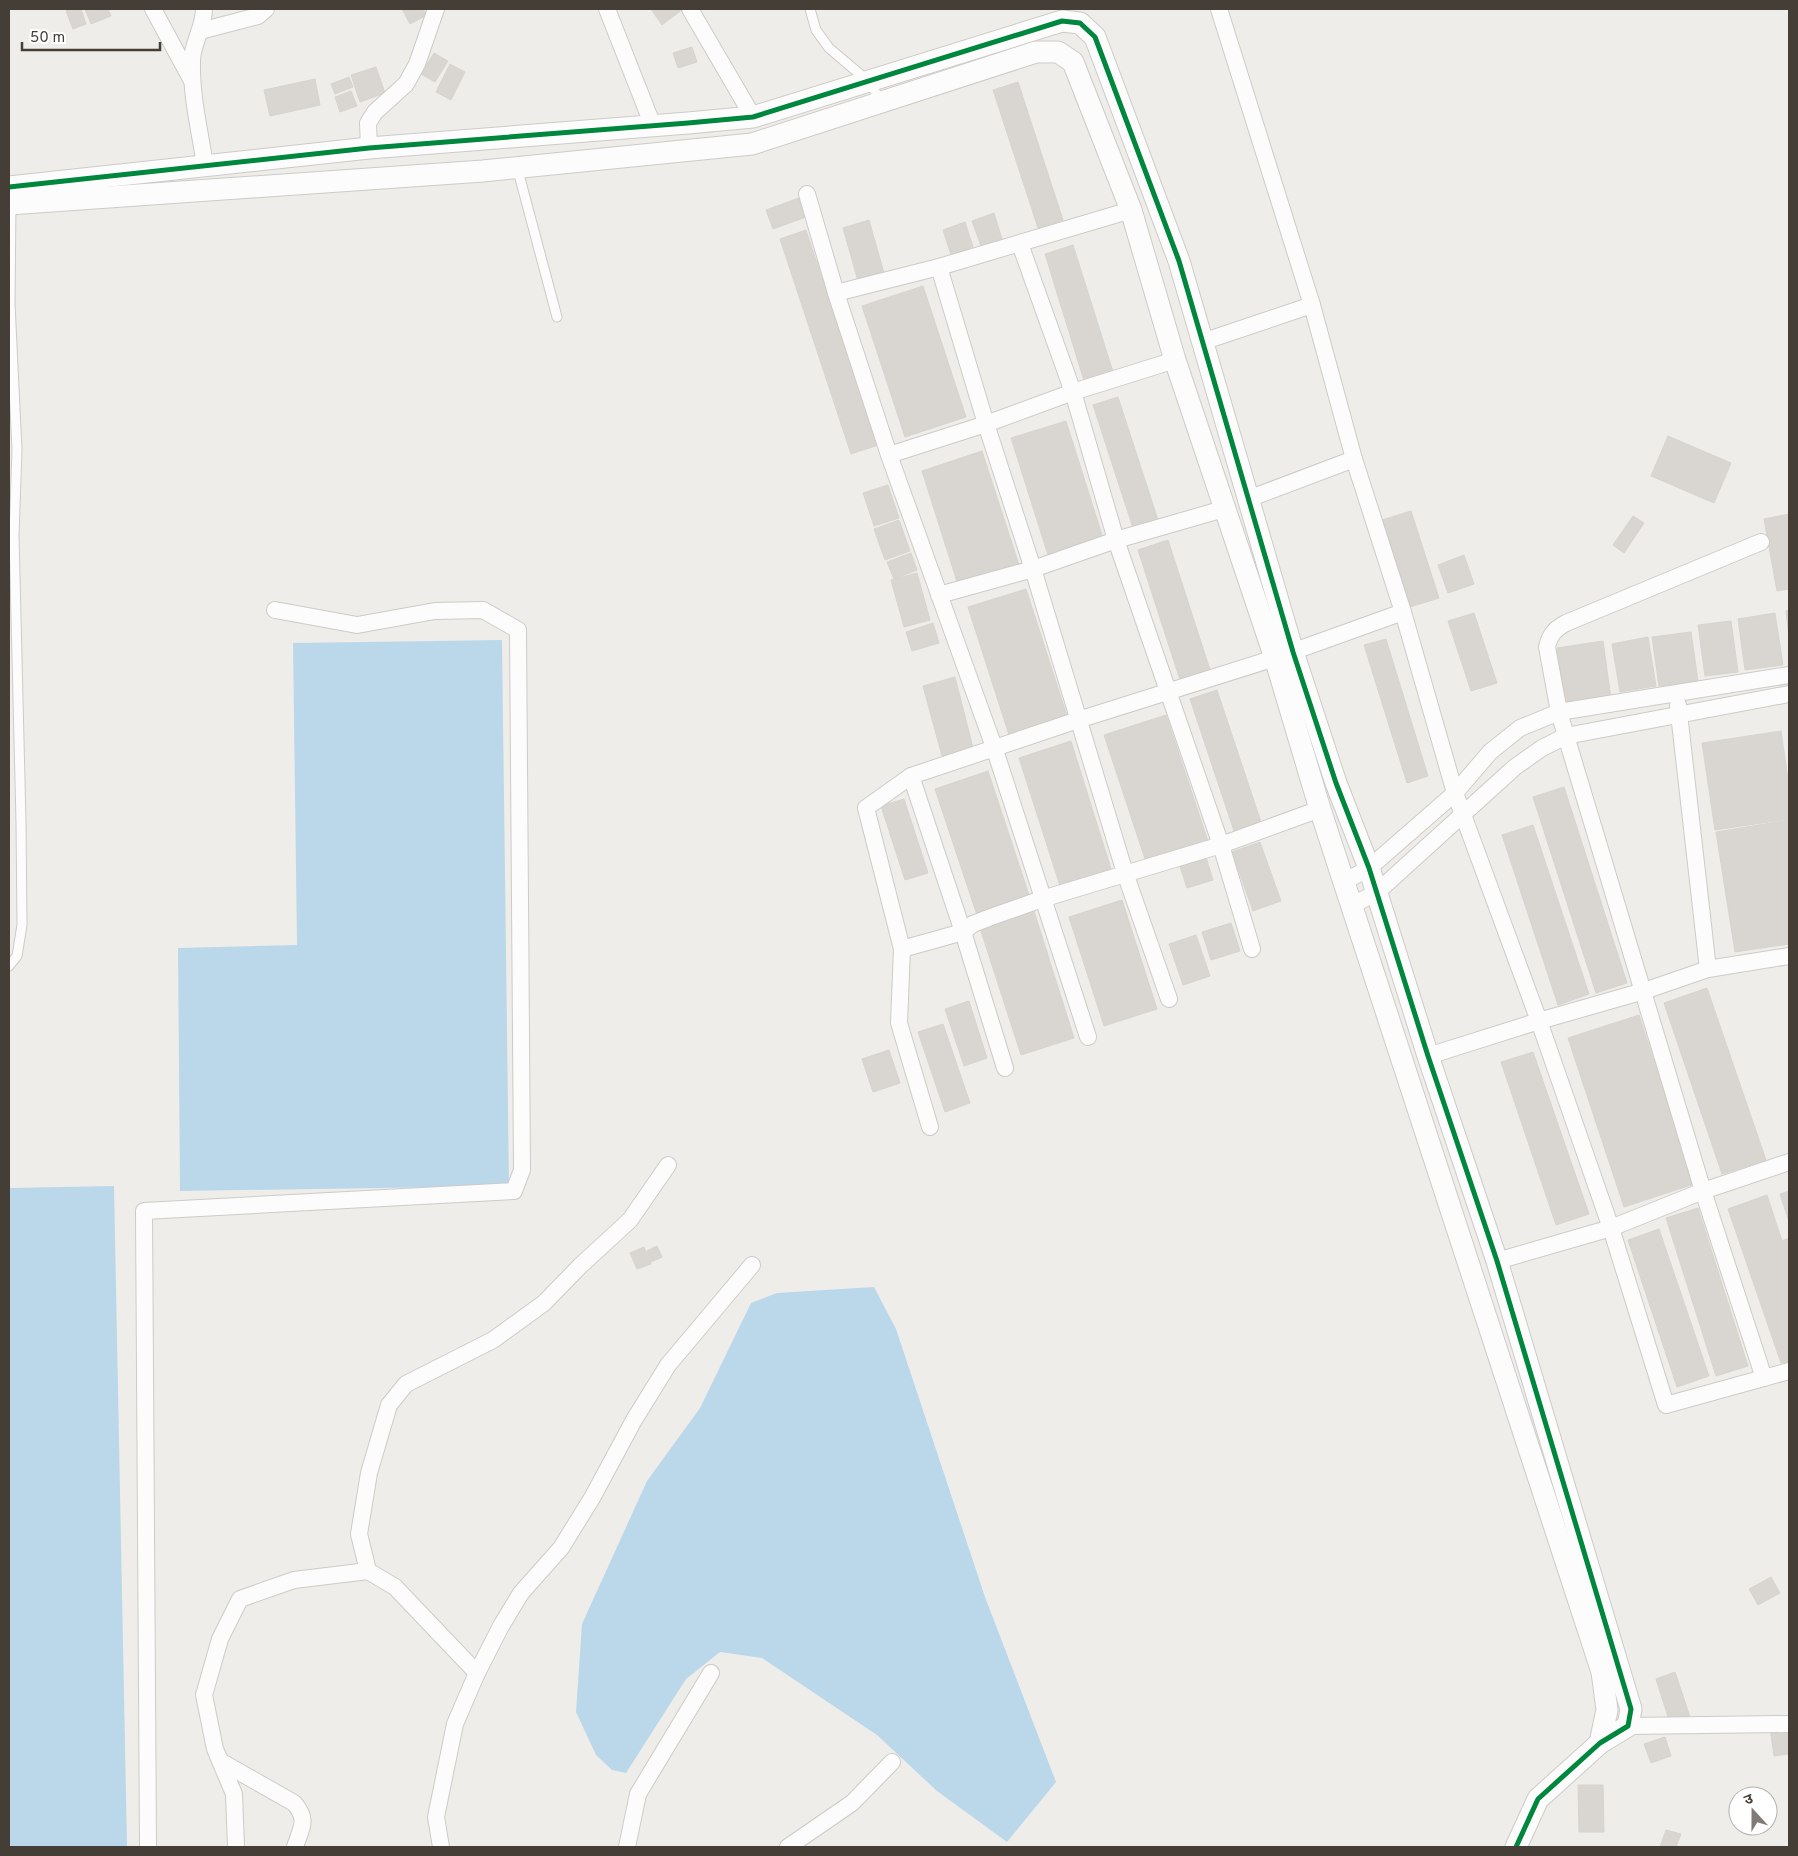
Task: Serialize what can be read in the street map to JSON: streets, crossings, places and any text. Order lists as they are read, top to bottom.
{
  "scale_bar": "50 m",
  "north": "top"
}
